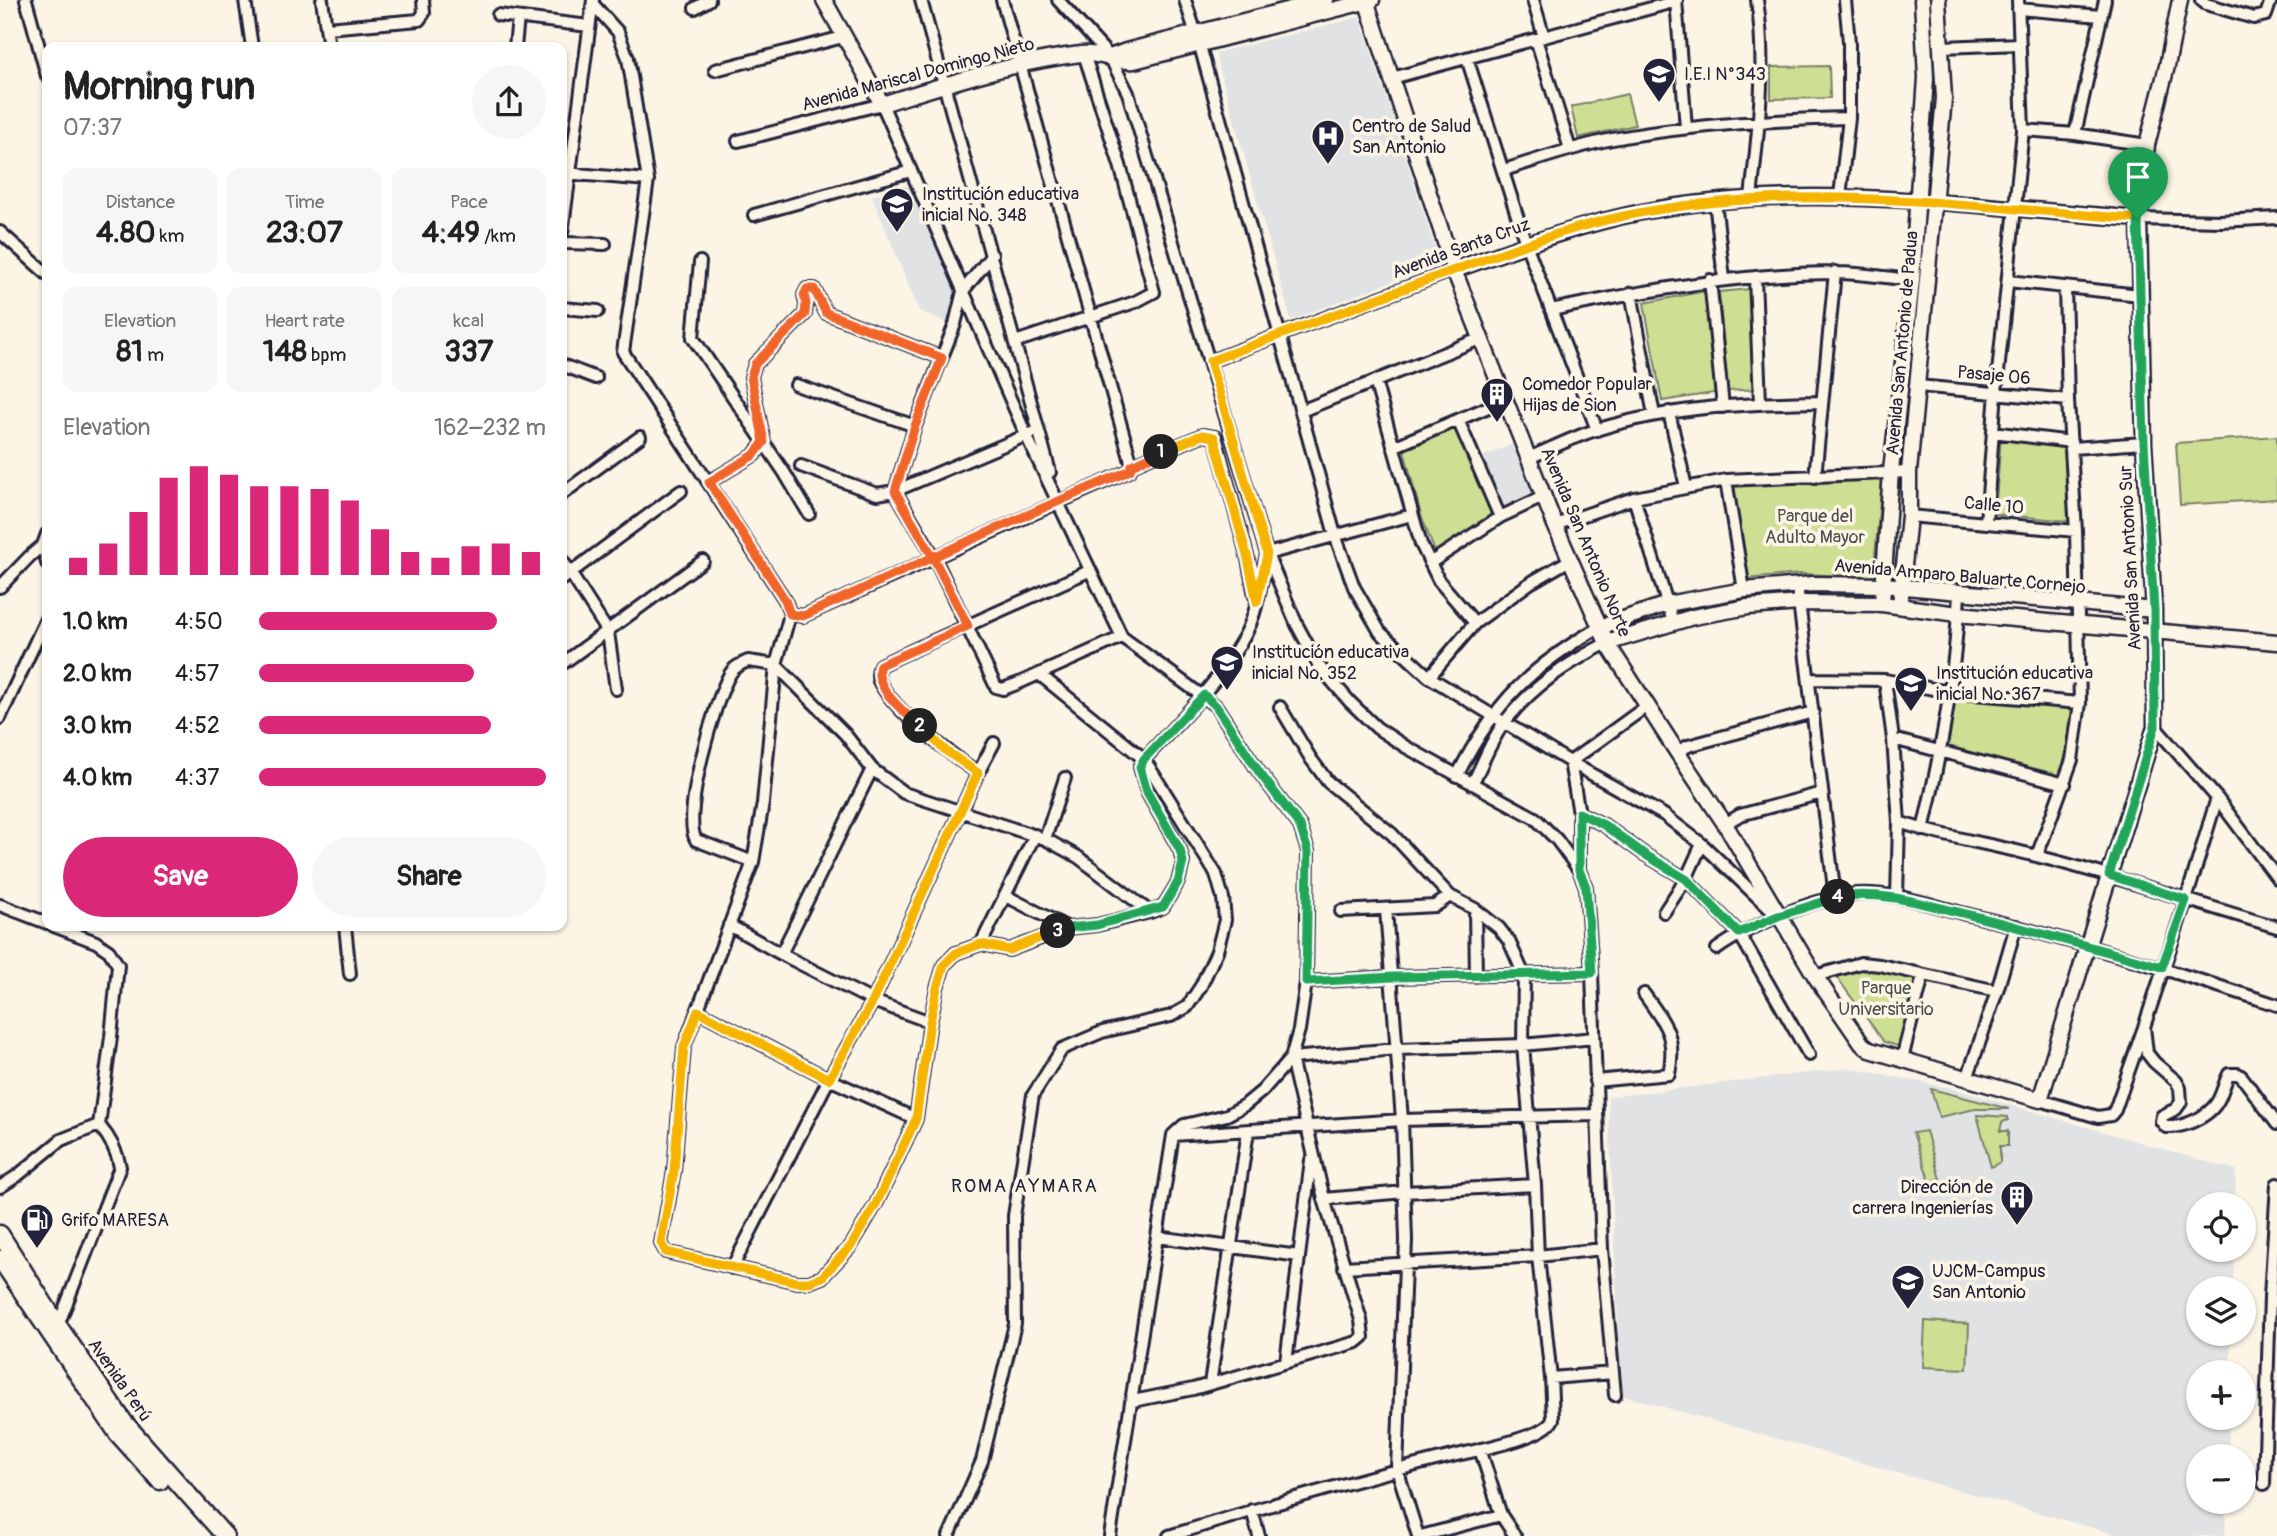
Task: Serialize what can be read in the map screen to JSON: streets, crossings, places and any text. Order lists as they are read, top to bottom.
{
  "streets": {
    "main road": ["Avenida Perú"],
    "street": [
      "Avenida Mariscal Domingo Nieto",
      "Avenida Santa Cruz",
      "Avenida San Antonio de Padua",
      "Pasaje 06",
      "Calle 10",
      "Avenida San Antonio Norte",
      "Avenida San Antonio Sur",
      "Avenida Amparo Baluarte Cornejo"
    ]
  },
  "crossings": [
    ["Avenida Mariscal Domingo Nieto", "Avenida San Antonio Norte"],
    ["Avenida Santa Cruz", "Avenida San Antonio de Padua"],
    ["Avenida Santa Cruz", "Avenida San Antonio Norte"],
    ["Avenida Santa Cruz", "Avenida San Antonio Sur"],
    ["Avenida San Antonio de Padua", "Pasaje 06"],
    ["Avenida San Antonio de Padua", "Calle 10"],
    ["Avenida San Antonio de Padua", "Avenida Amparo Baluarte Cornejo"],
    ["Avenida San Antonio Norte", "Avenida Amparo Baluarte Cornejo"],
    ["Avenida San Antonio Sur", "Avenida Amparo Baluarte Cornejo"]
  ],
  "districts": ["ROMA AYMARA"],
  "parks": ["Parque del Adulto Mayor", "Parque Universitario"],
  "places": {
    "school or university": [
      "I.E.I N°343",
      "Institución educativa inicial No. 348",
      "Institución educativa inicial No. 352",
      "Institución educativa inicial No. 367",
      "UJCM-Campus San Antonio"
    ],
    "hospital": ["Centro de Salud San Antonio"],
    "building": ["Comedor Popular Hijas de Sion", "Dirección de carrera Ingenierías"],
    "fuel station": ["Grifo MARESA"]
  },
  "page": {
    "heading": ["Morning run", "07:37"],
    "stats": [
      ["Distance", "4.80 km"],
      ["Time", "23:07"],
      ["Pace", "4:49 /km"],
      ["Elevation", "81 m"],
      ["Heart rate", "148 bpm"],
      ["kcal", "337"]
    ],
    "chart": ["Elevation", "162–232 m"],
    "pins": [
      "1",
      "2",
      "4",
      "3"
    ],
    "list": [
      {
        "name": "1.0 km",
        "note": "4:50"
      },
      {
        "name": "2.0 km",
        "note": "4:57"
      },
      {
        "name": "3.0 km",
        "note": "4:52"
      },
      {
        "name": "4.0 km",
        "note": "4:37"
      }
    ],
    "buttons": ["Save", "Share"],
    "map_buttons": ["+", "−"]
  }
}
